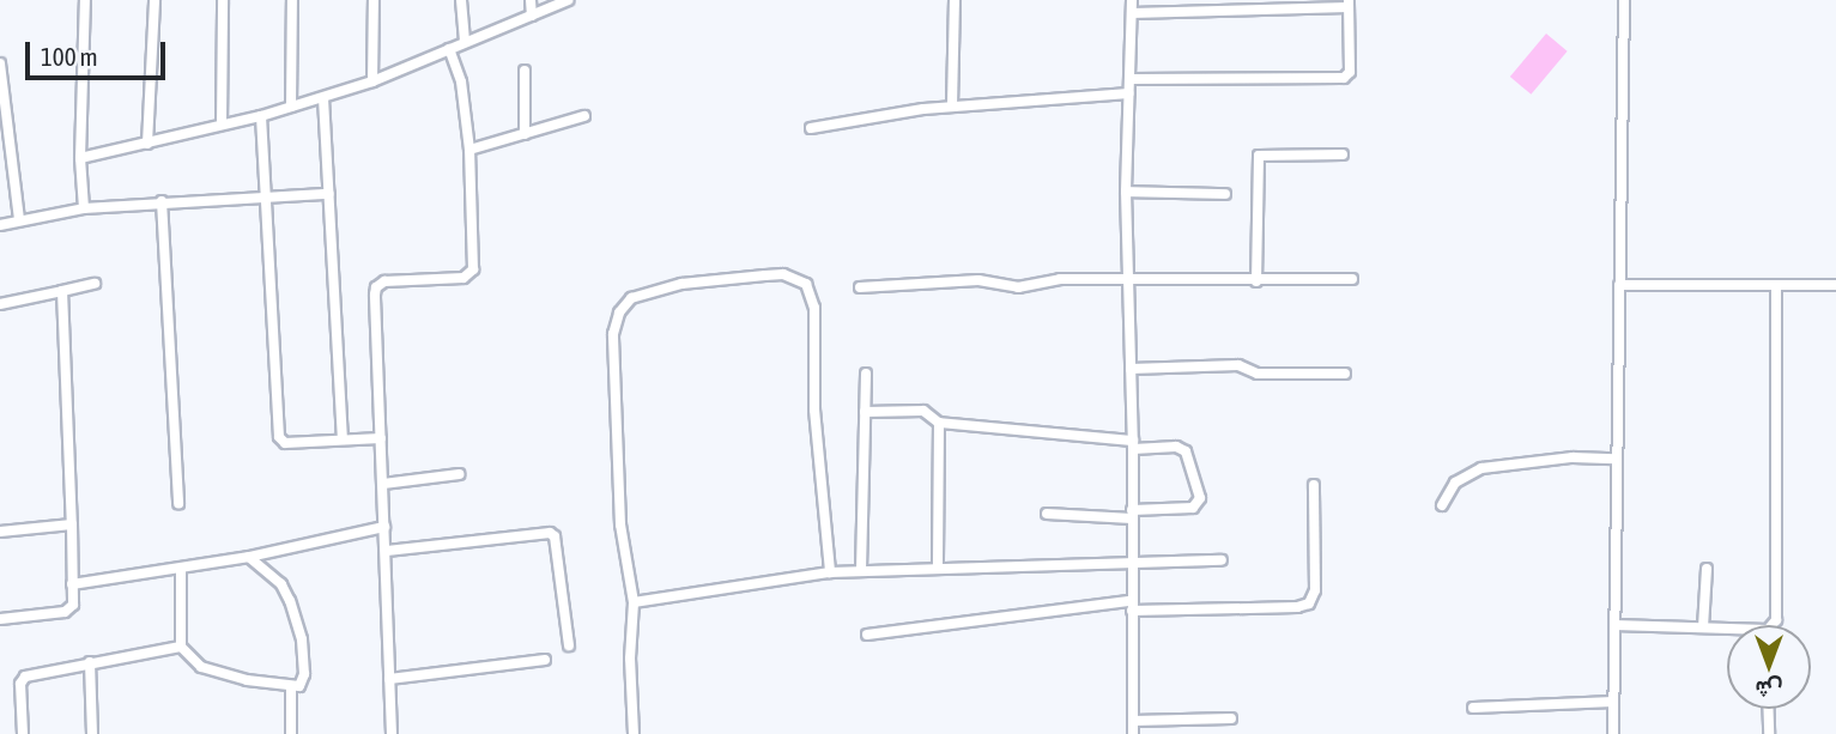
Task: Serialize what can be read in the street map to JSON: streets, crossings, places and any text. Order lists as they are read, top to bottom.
{
  "scale_bar": "100 m",
  "north": "bottom"
}
